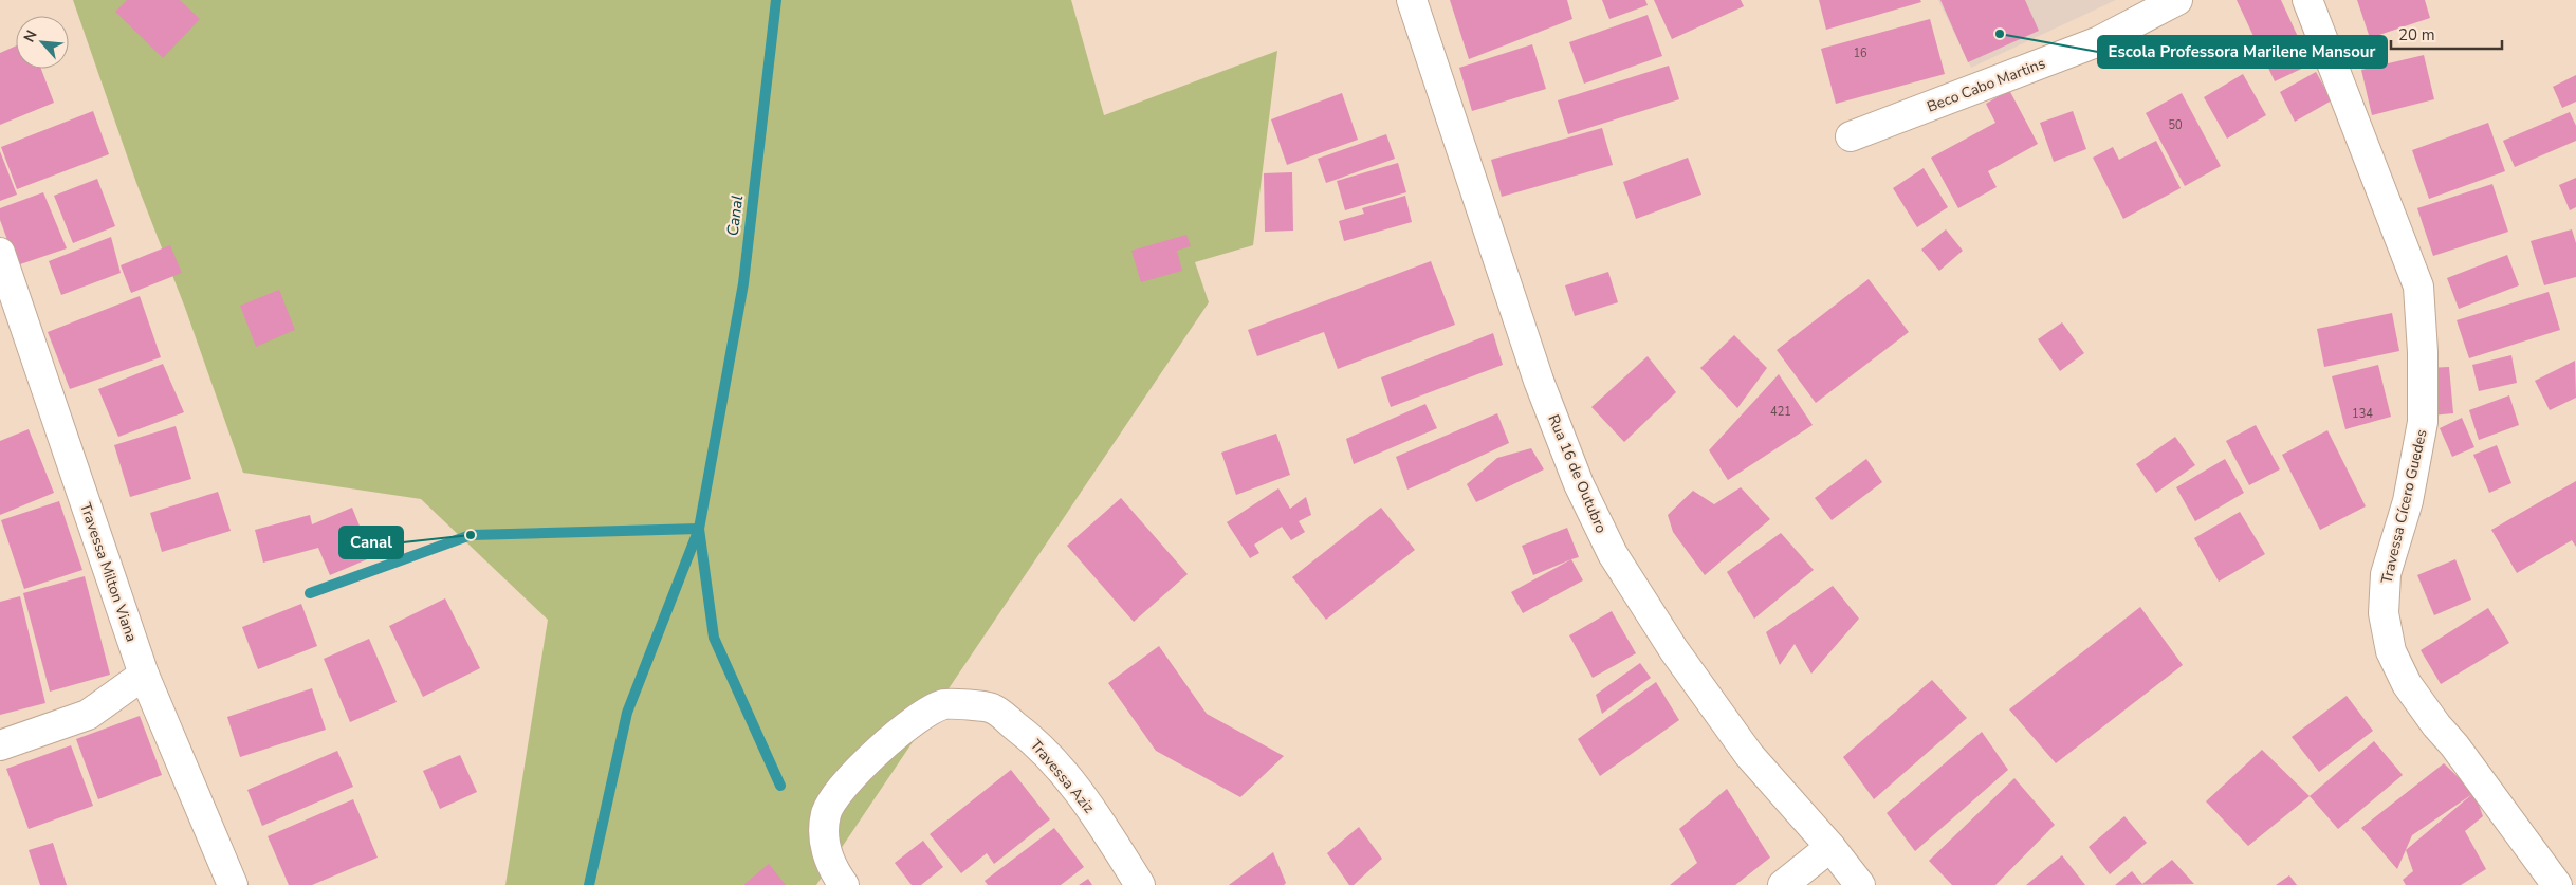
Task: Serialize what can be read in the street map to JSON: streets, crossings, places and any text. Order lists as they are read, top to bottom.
{
  "streets": {
    "street": [
      "Beco Cabo Martins",
      "Rua 16 de Outubro",
      "Travessa Cícero Guedes",
      "Travessa Milton Viana",
      "Travessa Aziz"
    ]
  },
  "water": ["Canal"],
  "places": ["Escola Professora Marilene Mansour", "Canal"],
  "house_numbers": [
    "16",
    "50",
    "421",
    "134"
  ],
  "scale_bar": "20 m",
  "north": "top left"
}
